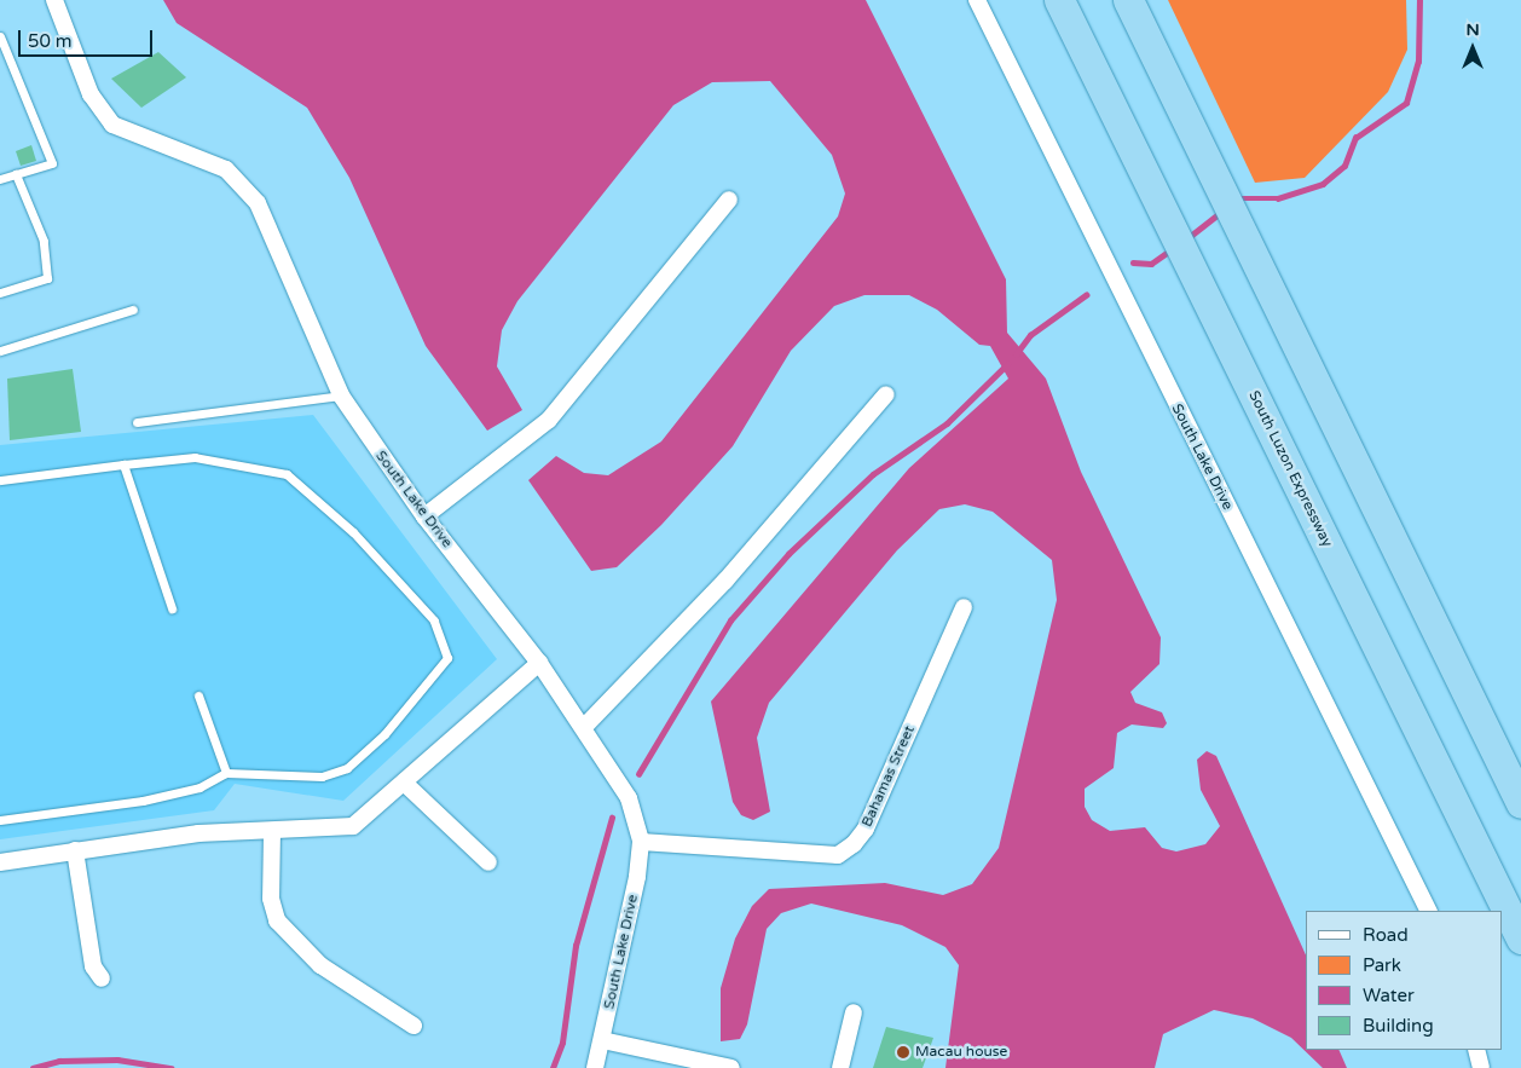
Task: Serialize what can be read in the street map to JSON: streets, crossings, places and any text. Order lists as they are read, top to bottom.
{
  "streets": {
    "highway": ["South Luzon Expressway"],
    "street": ["South Lake Drive", "Bahamas Street"]
  },
  "crossings": [
    ["South Lake Drive", "Bahamas Street"]
  ],
  "places": ["Macau house"],
  "legend": [
    "Road",
    "Park",
    "Water",
    "Building"
  ],
  "scale_bar": "50 m",
  "north": "top"
}
